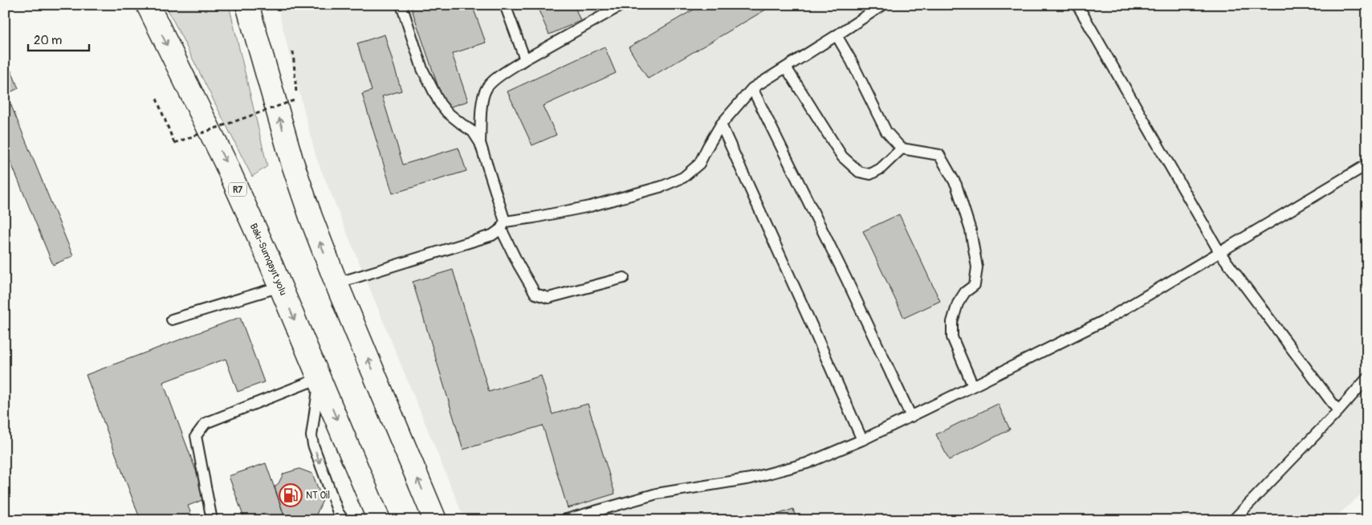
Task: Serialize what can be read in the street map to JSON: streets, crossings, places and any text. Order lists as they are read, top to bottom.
{
  "streets": {
    "highway": ["R7", "Bakı-Sumqayıt yolu"]
  },
  "places": {
    "fuel station": ["NT Oil"]
  },
  "scale_bar": "20 m"
}
